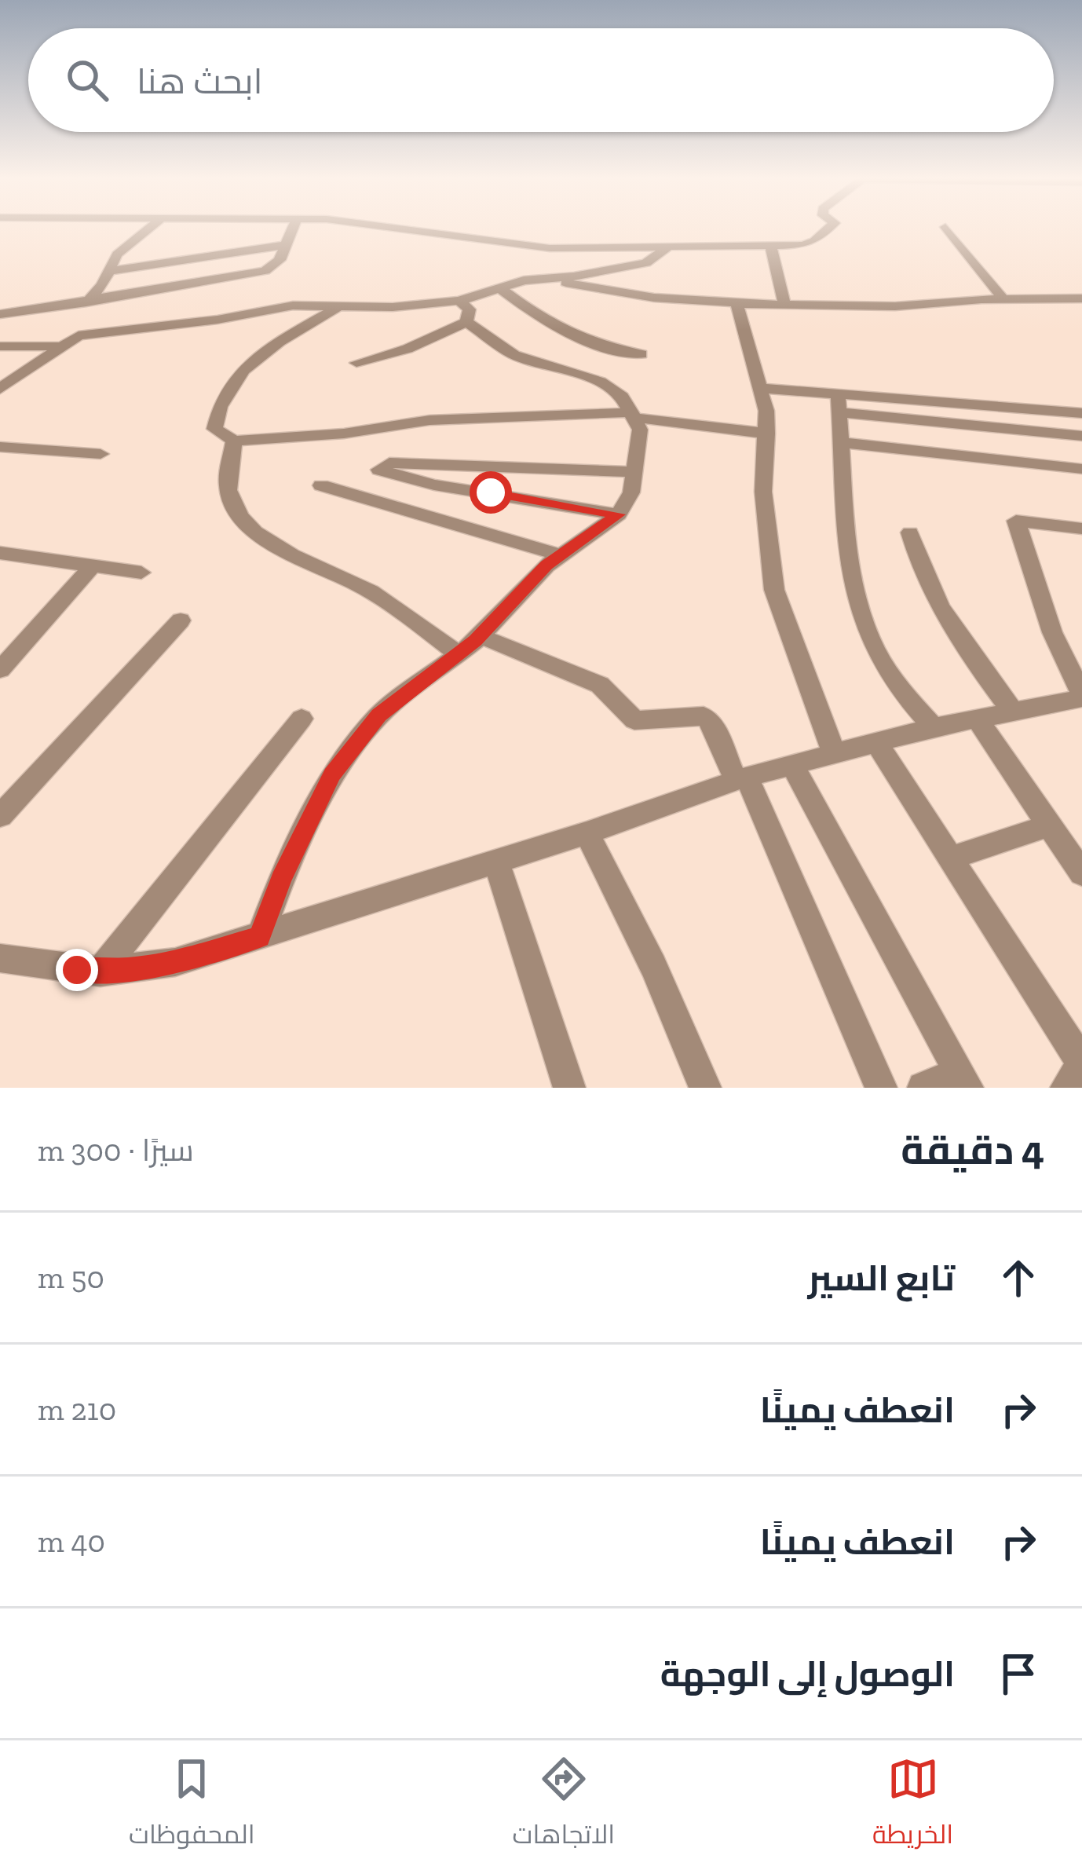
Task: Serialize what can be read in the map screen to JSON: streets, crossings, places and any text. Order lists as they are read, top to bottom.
{
  "page": {
    "search": "ابحث هنا",
    "heading": ["4 دقيقة", "سيرًا · 300 m"],
    "list": [
      ["تابع السير", "50 m"],
      ["انعطف يمينًا", "210 m"],
      ["انعطف يمينًا", "40 m"],
      "الوصول إلى الوجهة"
    ],
    "nav": ["الخريطة", "الاتجاهات", "المحفوظات"]
  }
}
